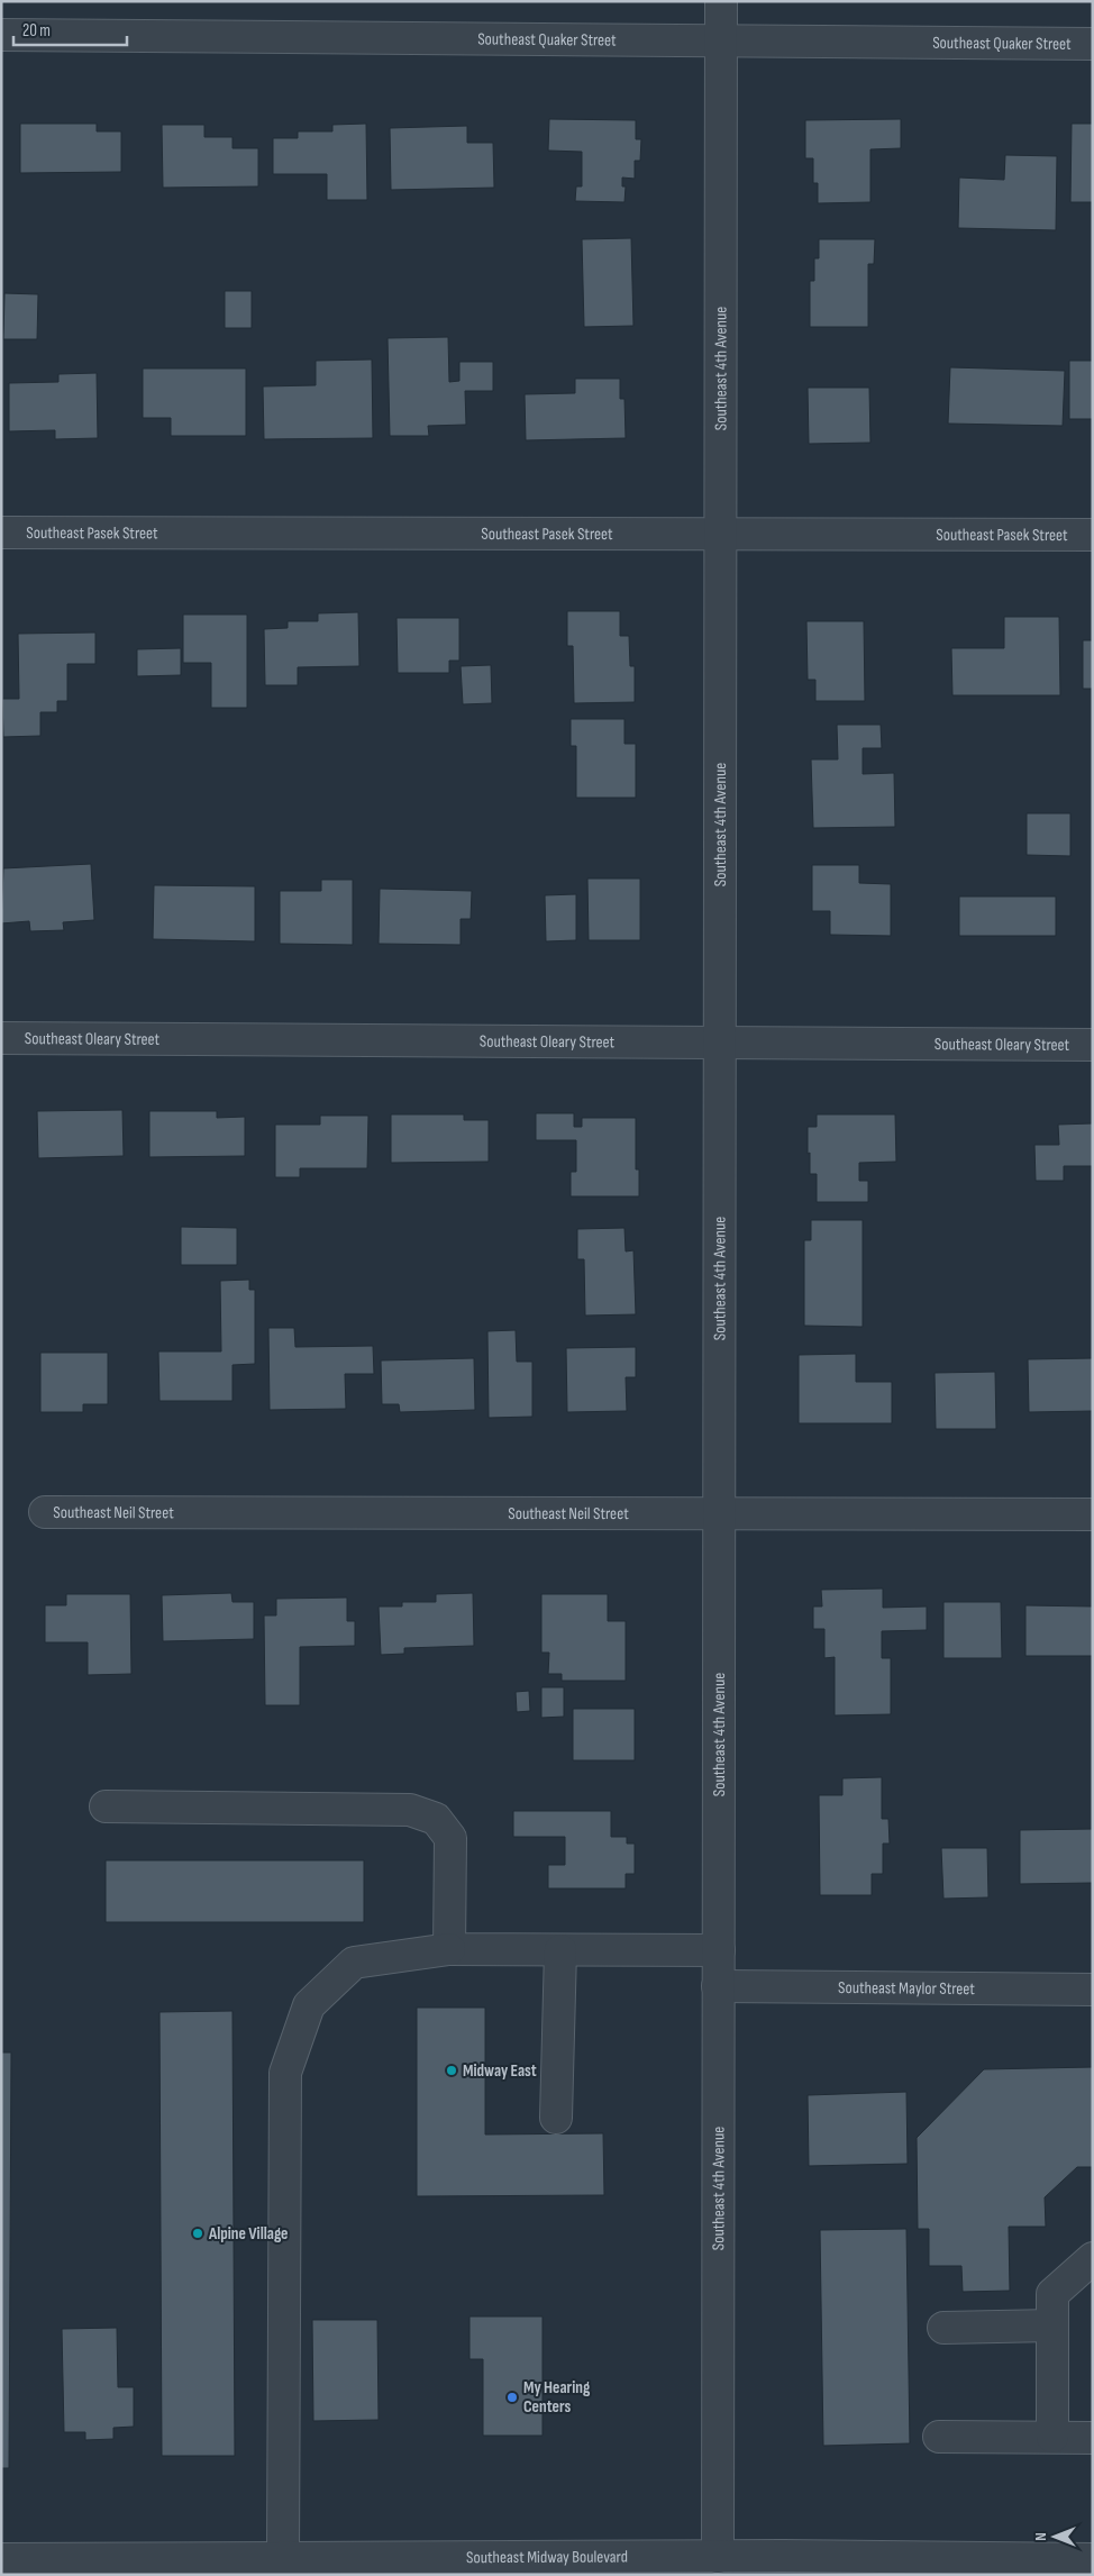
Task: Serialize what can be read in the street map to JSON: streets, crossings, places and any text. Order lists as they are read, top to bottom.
{
  "streets": {
    "street": [
      "Southeast Quaker Street",
      "Southeast 4th Avenue",
      "Southeast Pasek Street",
      "Southeast Oleary Street",
      "Southeast Neil Street",
      "Southeast Maylor Street",
      "Southeast Midway Boulevard"
    ]
  },
  "crossings": [
    ["Southeast Quaker Street", "Southeast 4th Avenue"],
    ["Southeast 4th Avenue", "Southeast Pasek Street"],
    ["Southeast 4th Avenue", "Southeast Oleary Street"],
    ["Southeast 4th Avenue", "Southeast Neil Street"],
    ["Southeast 4th Avenue", "Southeast Maylor Street"],
    ["Southeast 4th Avenue", "Southeast Midway Boulevard"]
  ],
  "places": ["Midway East", "Alpine Village", "My Hearing Centers"],
  "scale_bar": "20 m",
  "north": "left"
}
